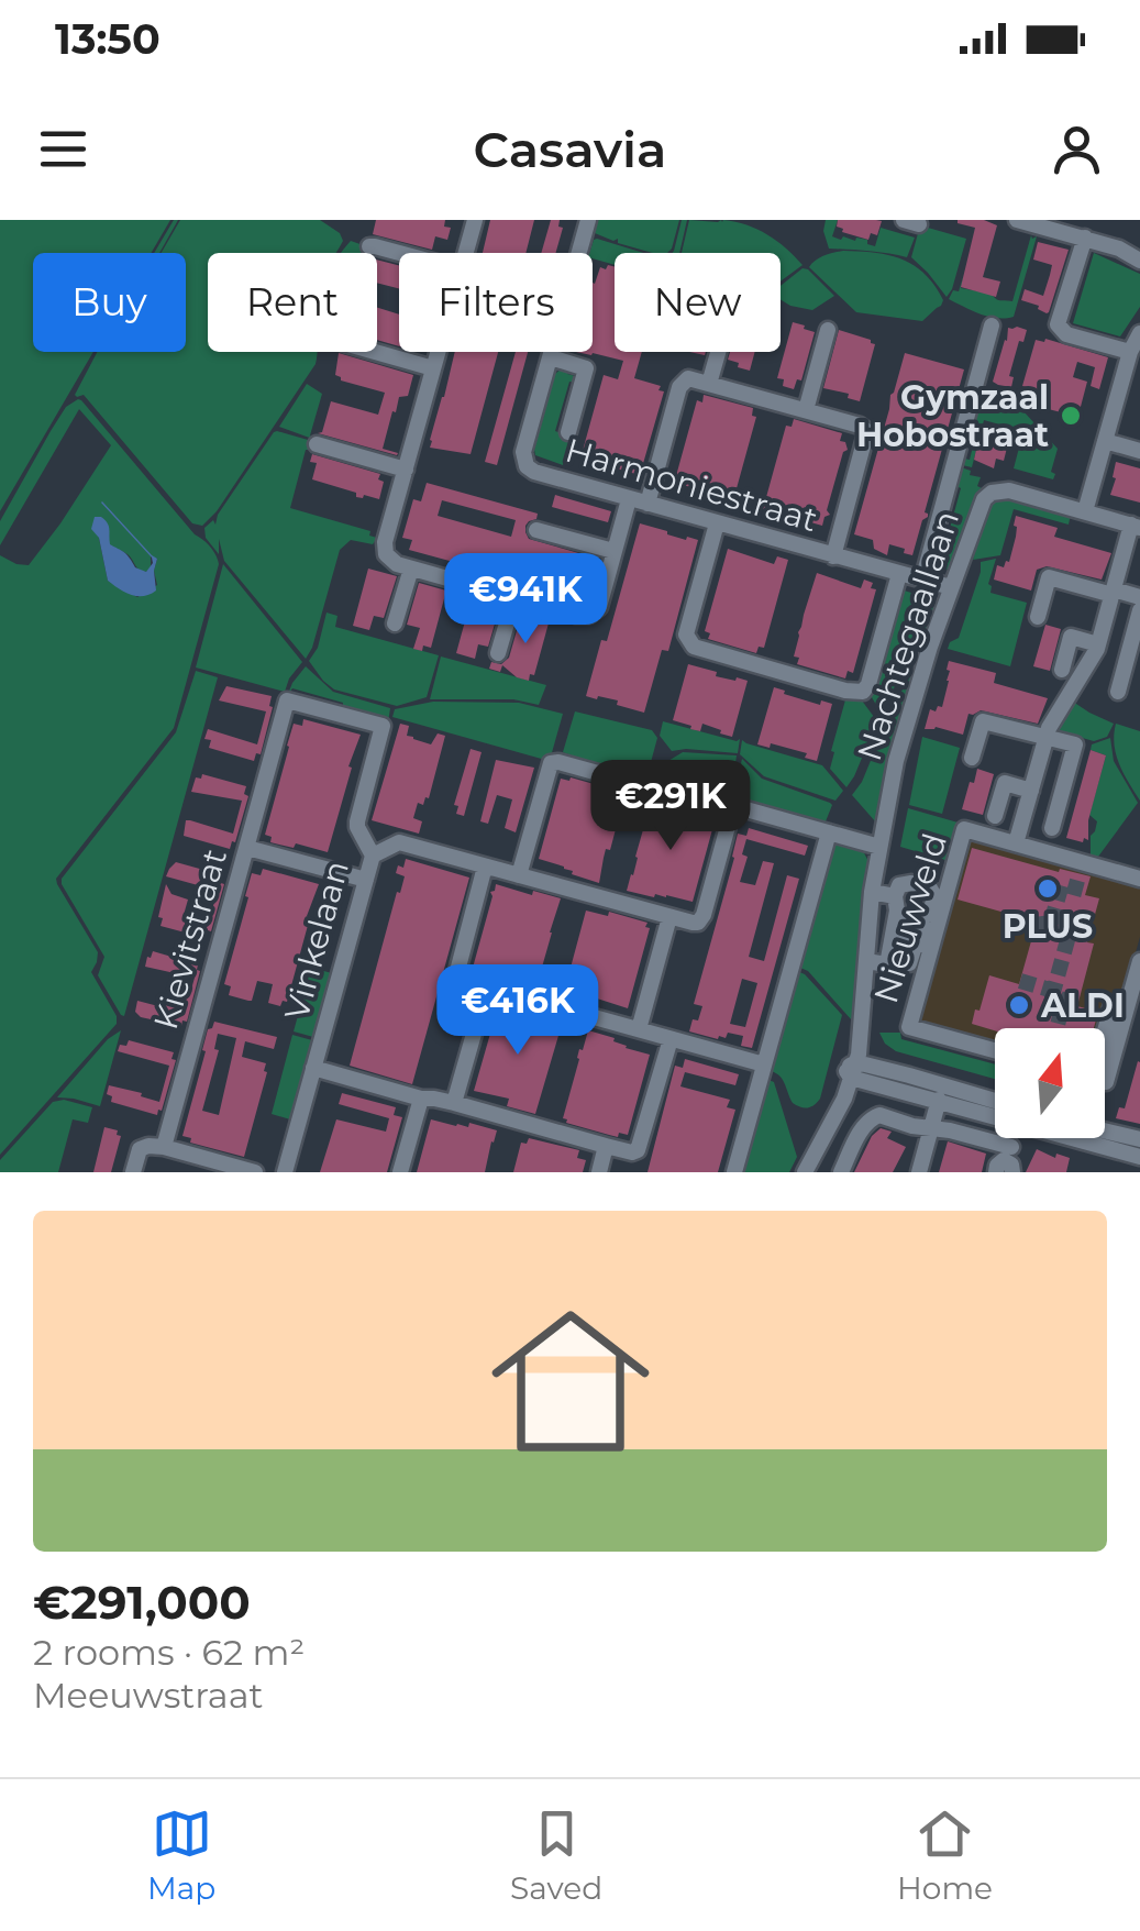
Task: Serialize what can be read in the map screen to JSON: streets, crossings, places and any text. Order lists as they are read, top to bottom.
{
  "streets": {
    "street": [
      "Harmoniestraat",
      "Nachtegaallaan",
      "Nieuwveld",
      "Kievitstraat",
      "Vinkelaan"
    ]
  },
  "crossings": [
    ["Harmoniestraat", "Nachtegaallaan"],
    ["Kievitstraat", "Vinkelaan"]
  ],
  "places": ["Gymzaal Hobostraat", "PLUS", "ALDI"],
  "north": "top",
  "page": {
    "status": "13:50",
    "header": "Casavia",
    "chip": [
      "Buy",
      "Rent",
      "Filters",
      "New"
    ],
    "price": ["€941K", "€291K", "€416K"],
    "list": [
      {
        "name": "€291,000",
        "note": "2 rooms · 62 m² · Meeuwstraat"
      }
    ],
    "tabs": ["Map", "Saved", "Home"]
  }
}
